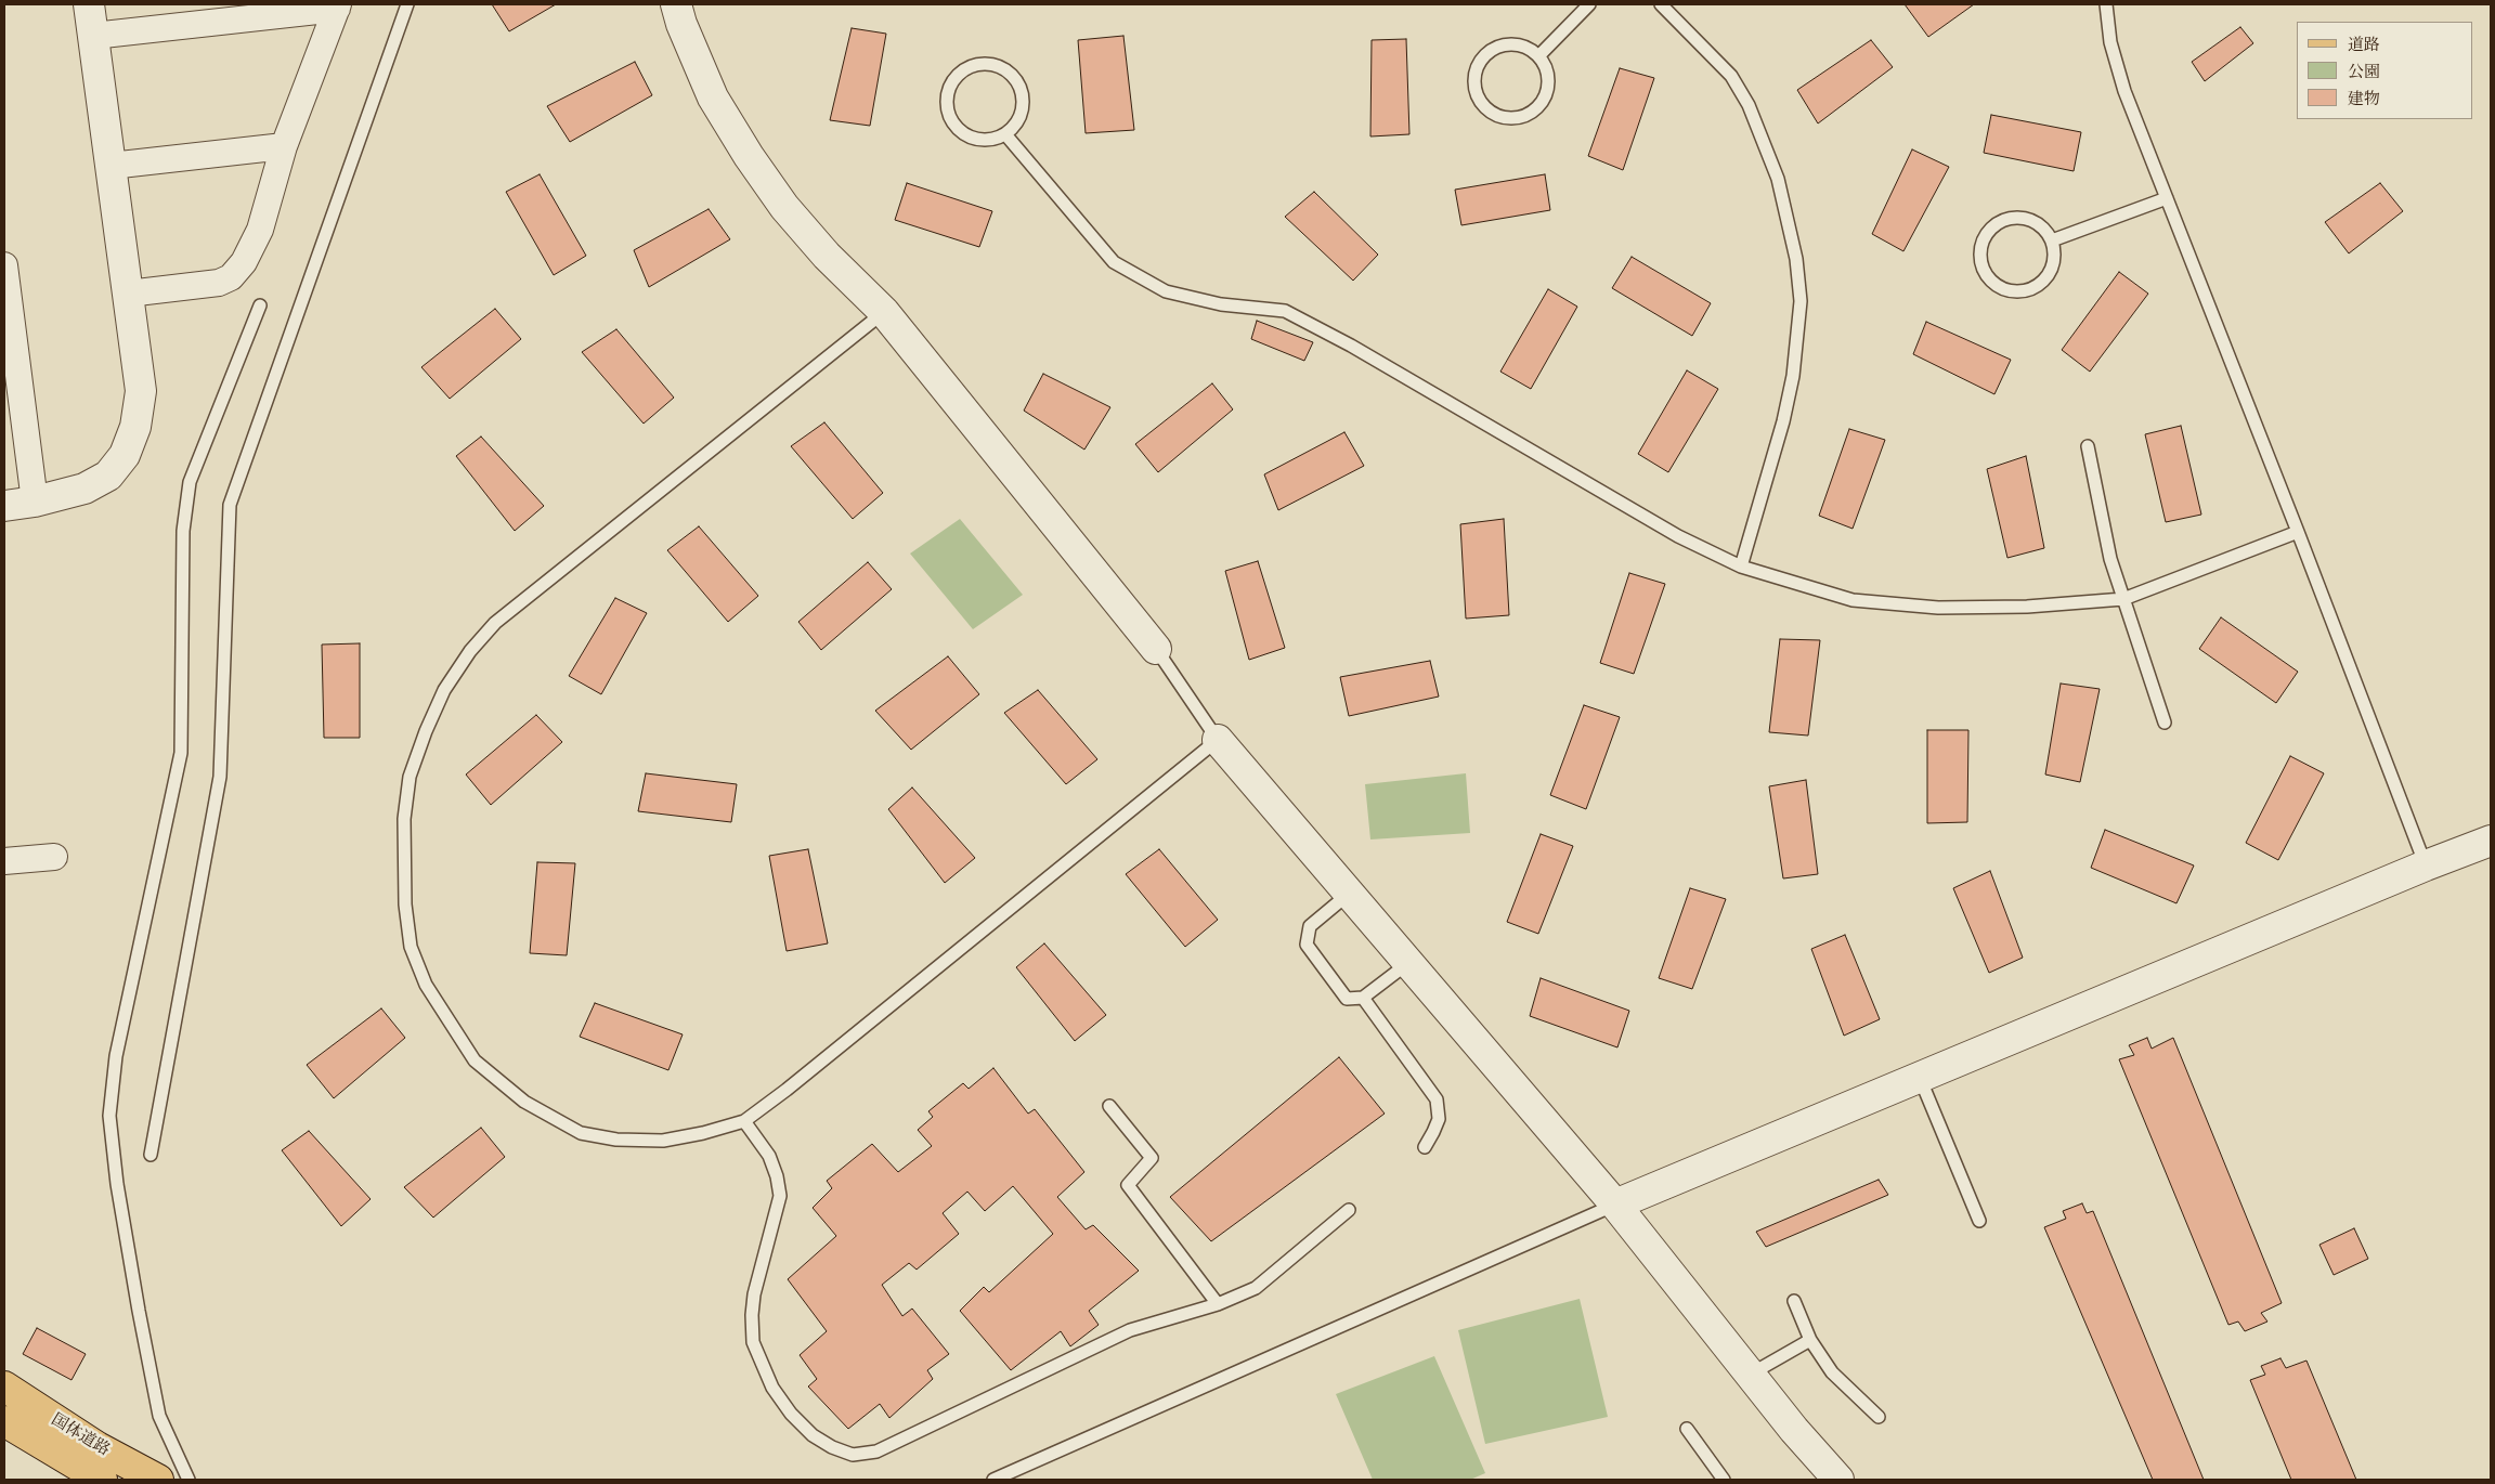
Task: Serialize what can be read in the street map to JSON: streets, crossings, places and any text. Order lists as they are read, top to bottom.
{
  "streets": {
    "main road": ["国体道路"]
  },
  "legend": ["道路", "公園", "建物"]
}
